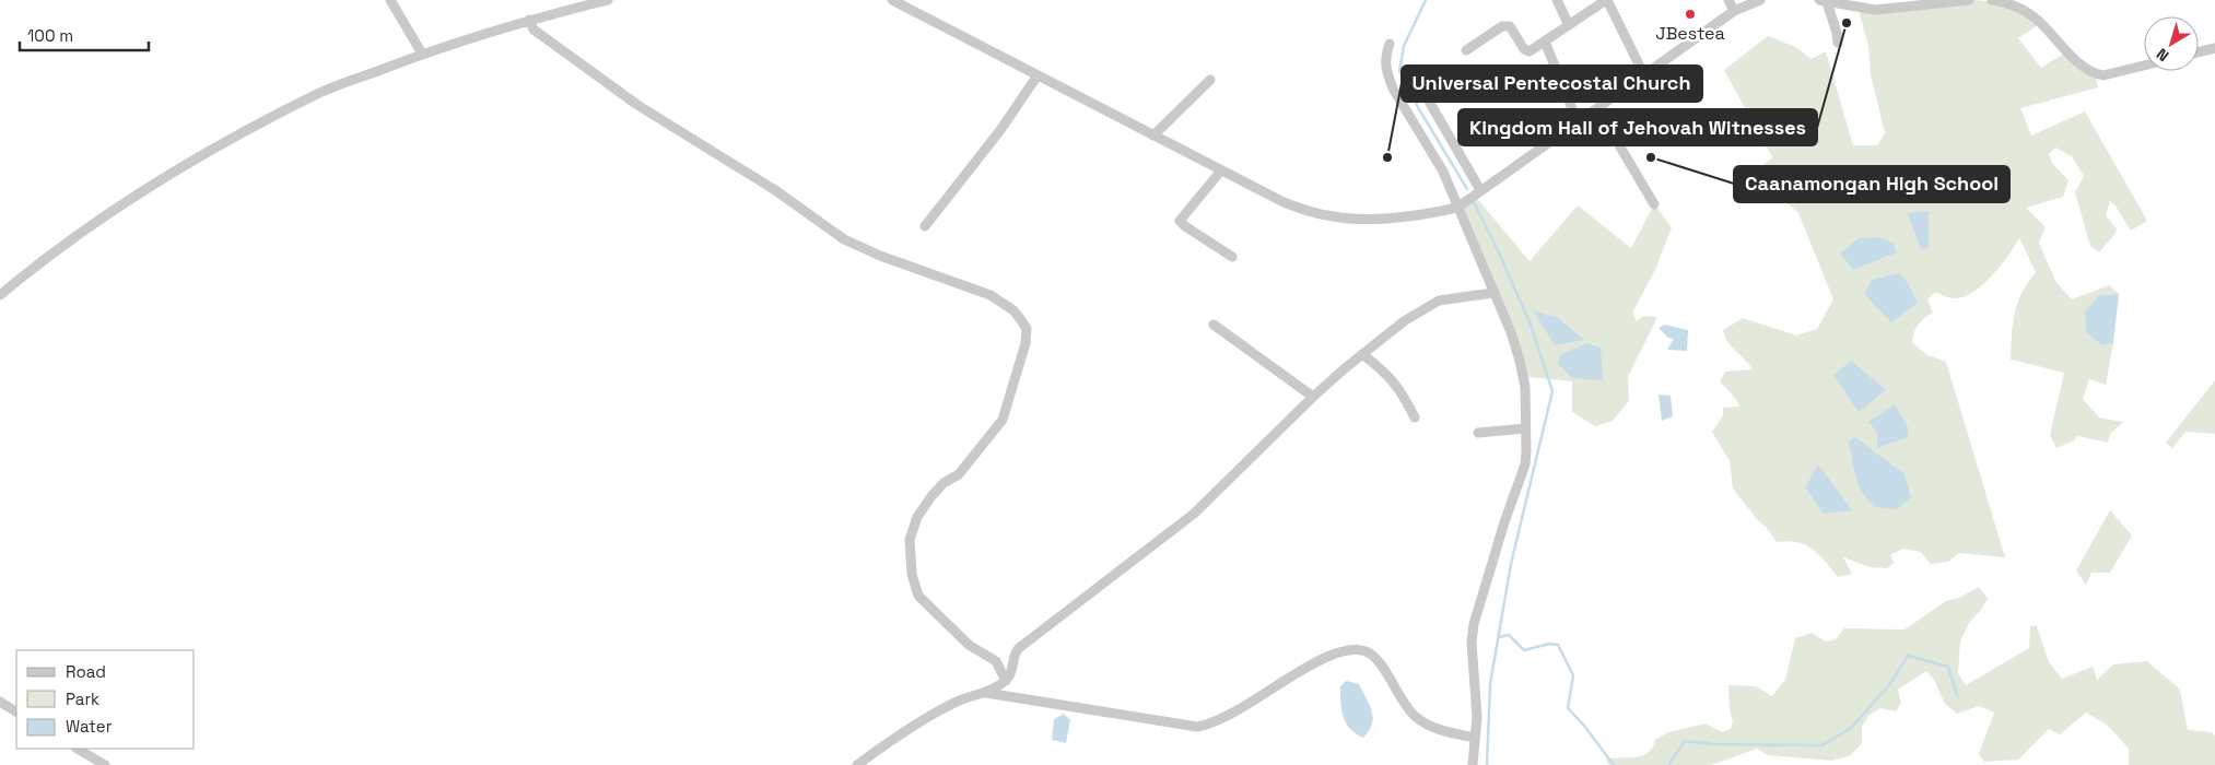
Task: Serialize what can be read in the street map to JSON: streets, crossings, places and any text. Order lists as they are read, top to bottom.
{
  "places": [
    "JBestea",
    "Kingdom Hall of Jehovah Witnesses",
    "Universal Pentecostal Church",
    "Caanamongan High School"
  ],
  "legend": ["Road", "Park", "Water"],
  "scale_bar": "100 m",
  "north": "bottom left"
}
